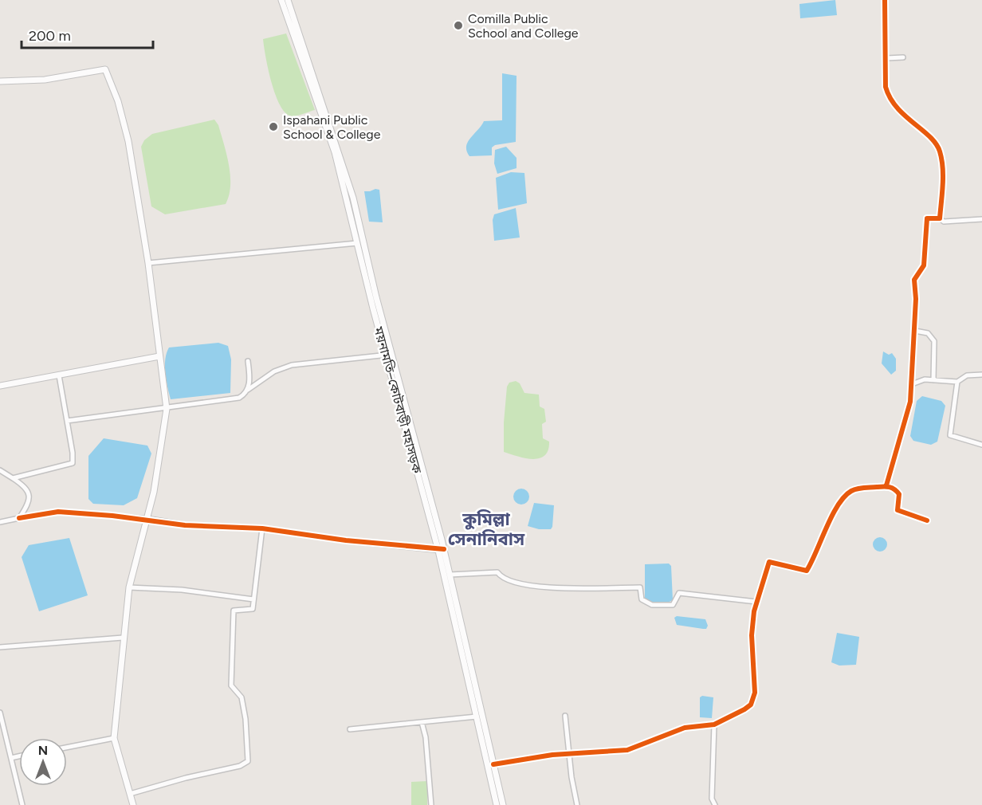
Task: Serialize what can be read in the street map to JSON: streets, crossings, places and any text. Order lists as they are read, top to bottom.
{
  "streets": {
    "main road": ["ময়নামতি–কোটবাড়ী মহাসড়ক"]
  },
  "districts": ["কুমিল্লা সেনানিবাস"],
  "places": ["Comilla Public School and College", "Ispahani Public School & College"],
  "scale_bar": "200 m",
  "north": "top"
}
